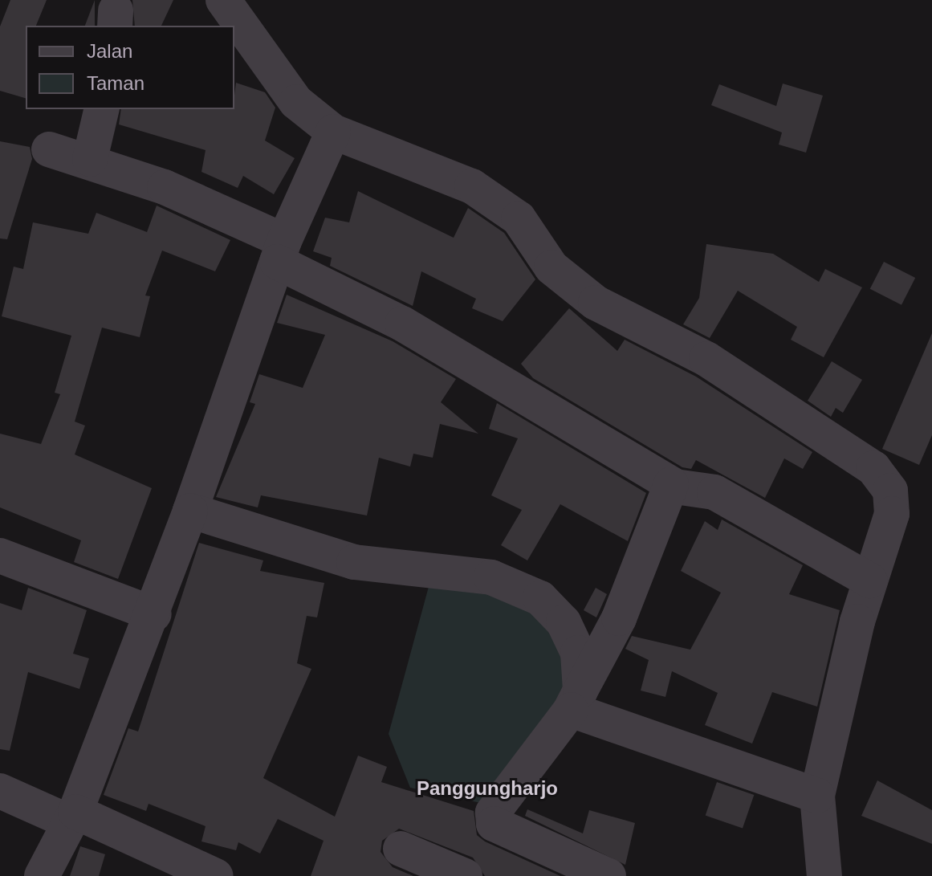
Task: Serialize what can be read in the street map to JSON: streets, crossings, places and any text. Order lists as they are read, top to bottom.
{
  "districts": ["Panggungharjo"],
  "legend": ["Jalan", "Taman"]
}
